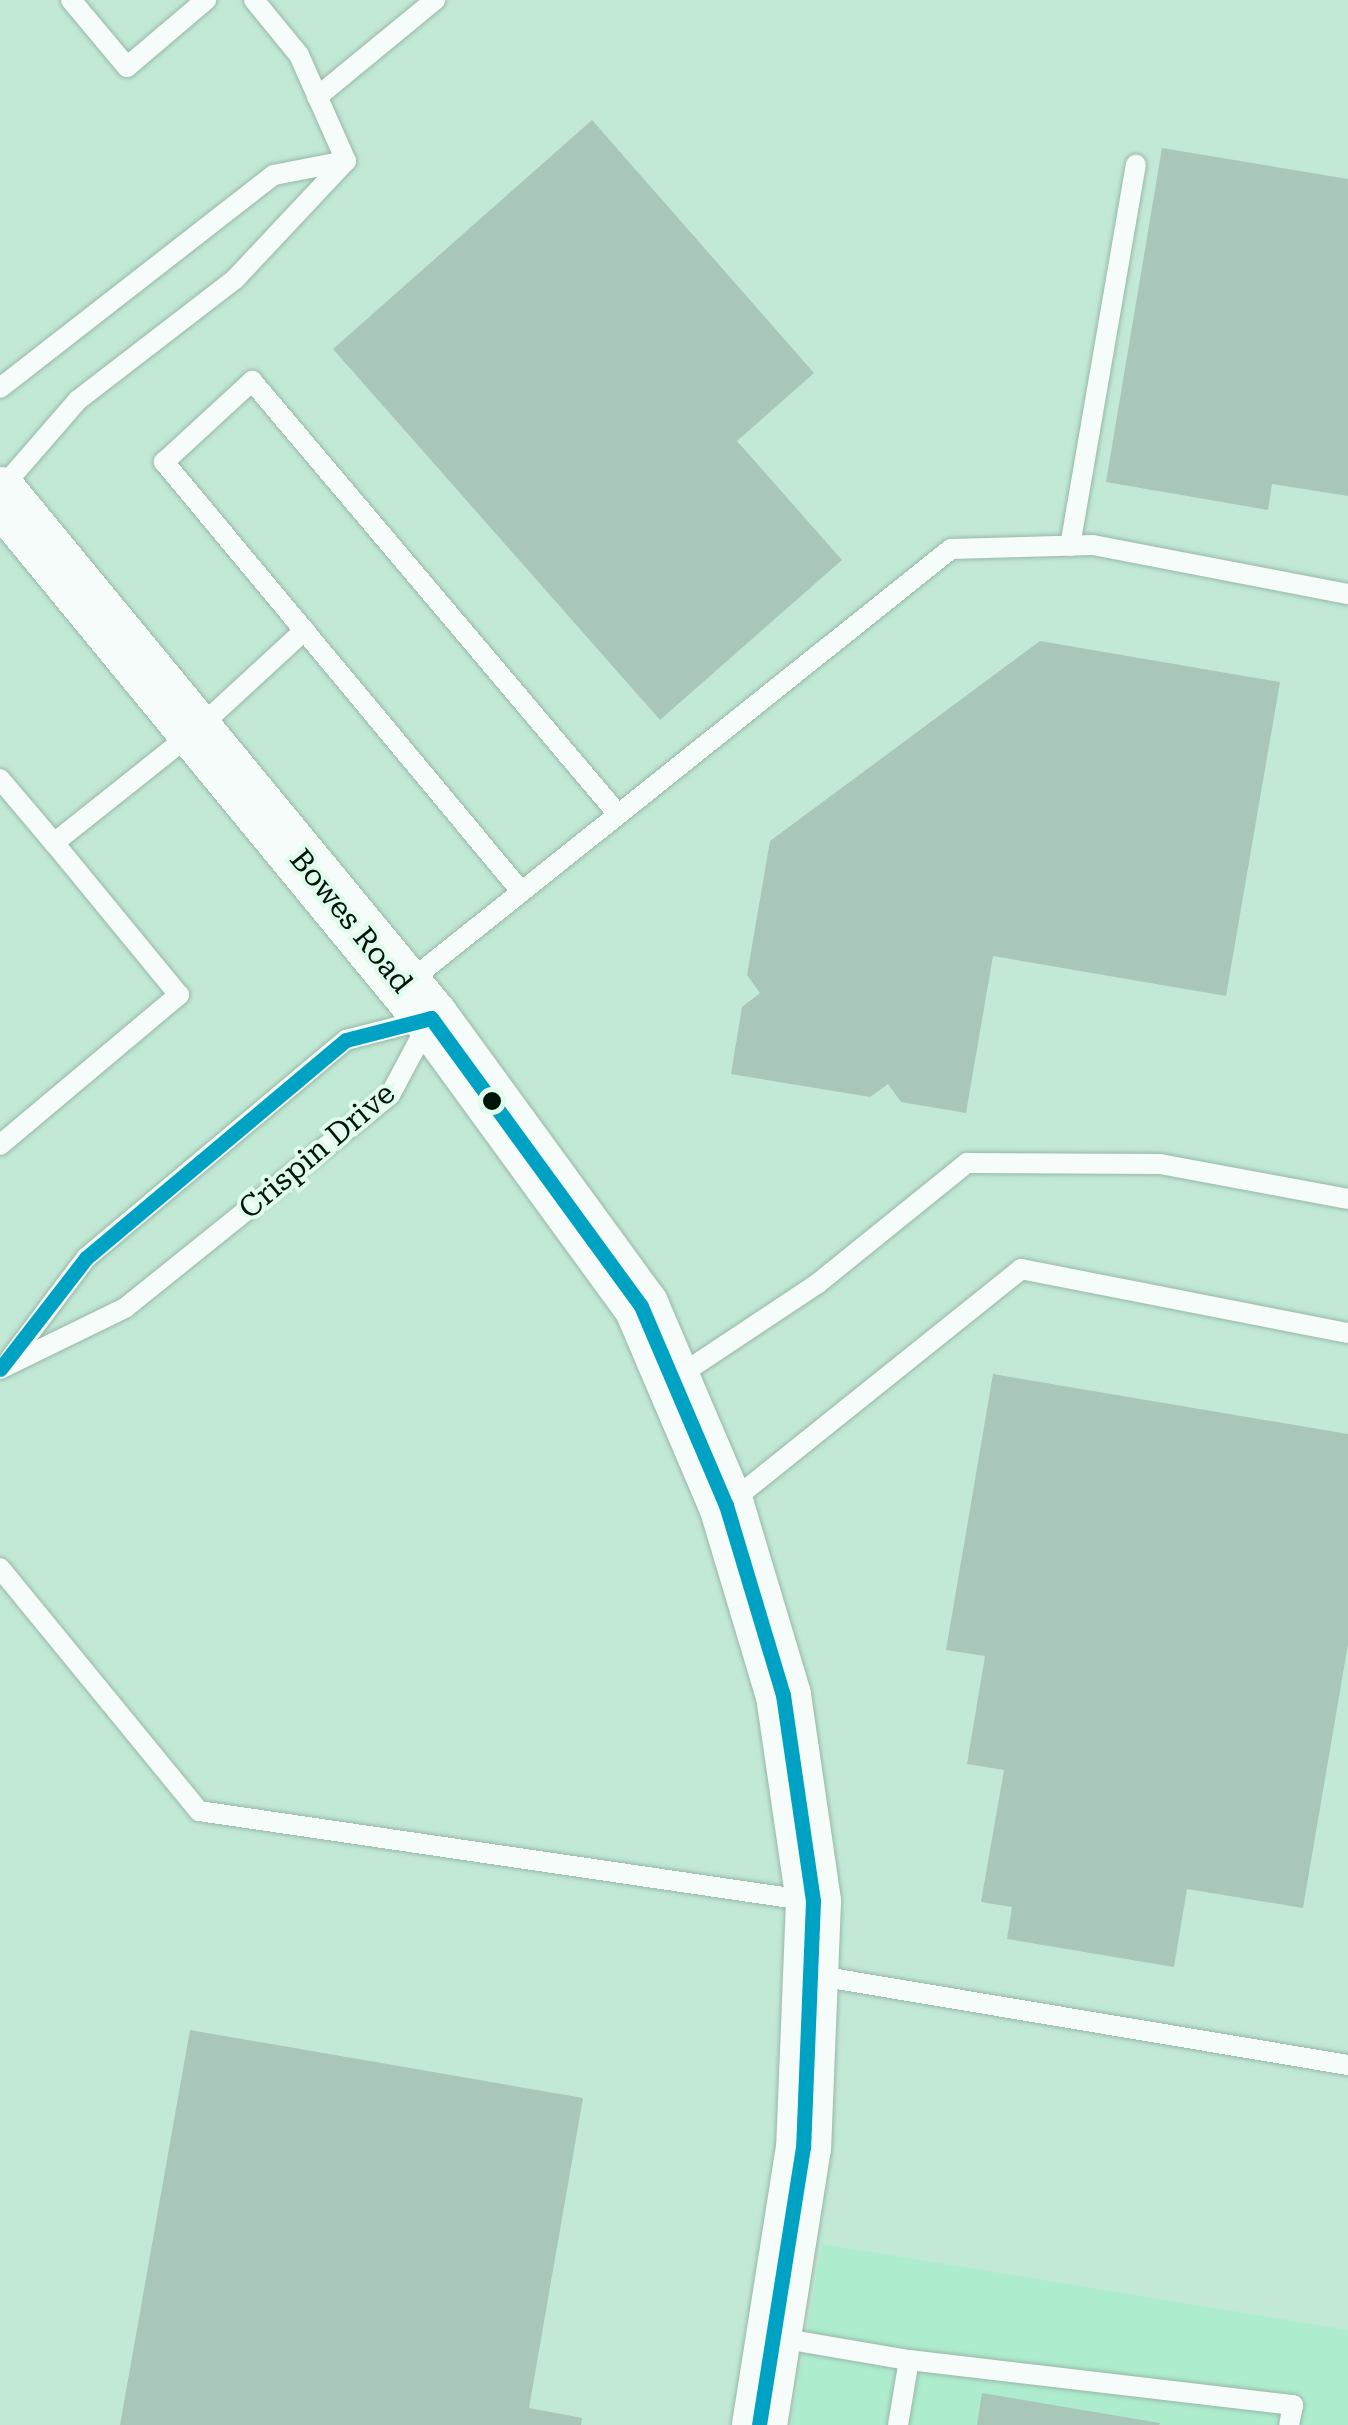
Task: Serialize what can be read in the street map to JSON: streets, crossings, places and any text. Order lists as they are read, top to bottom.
{
  "streets": {
    "main road": ["Bowes Road"],
    "lane": ["Crispin Drive"]
  },
  "crossings": [
    ["Bowes Road", "Crispin Drive"]
  ]
}
